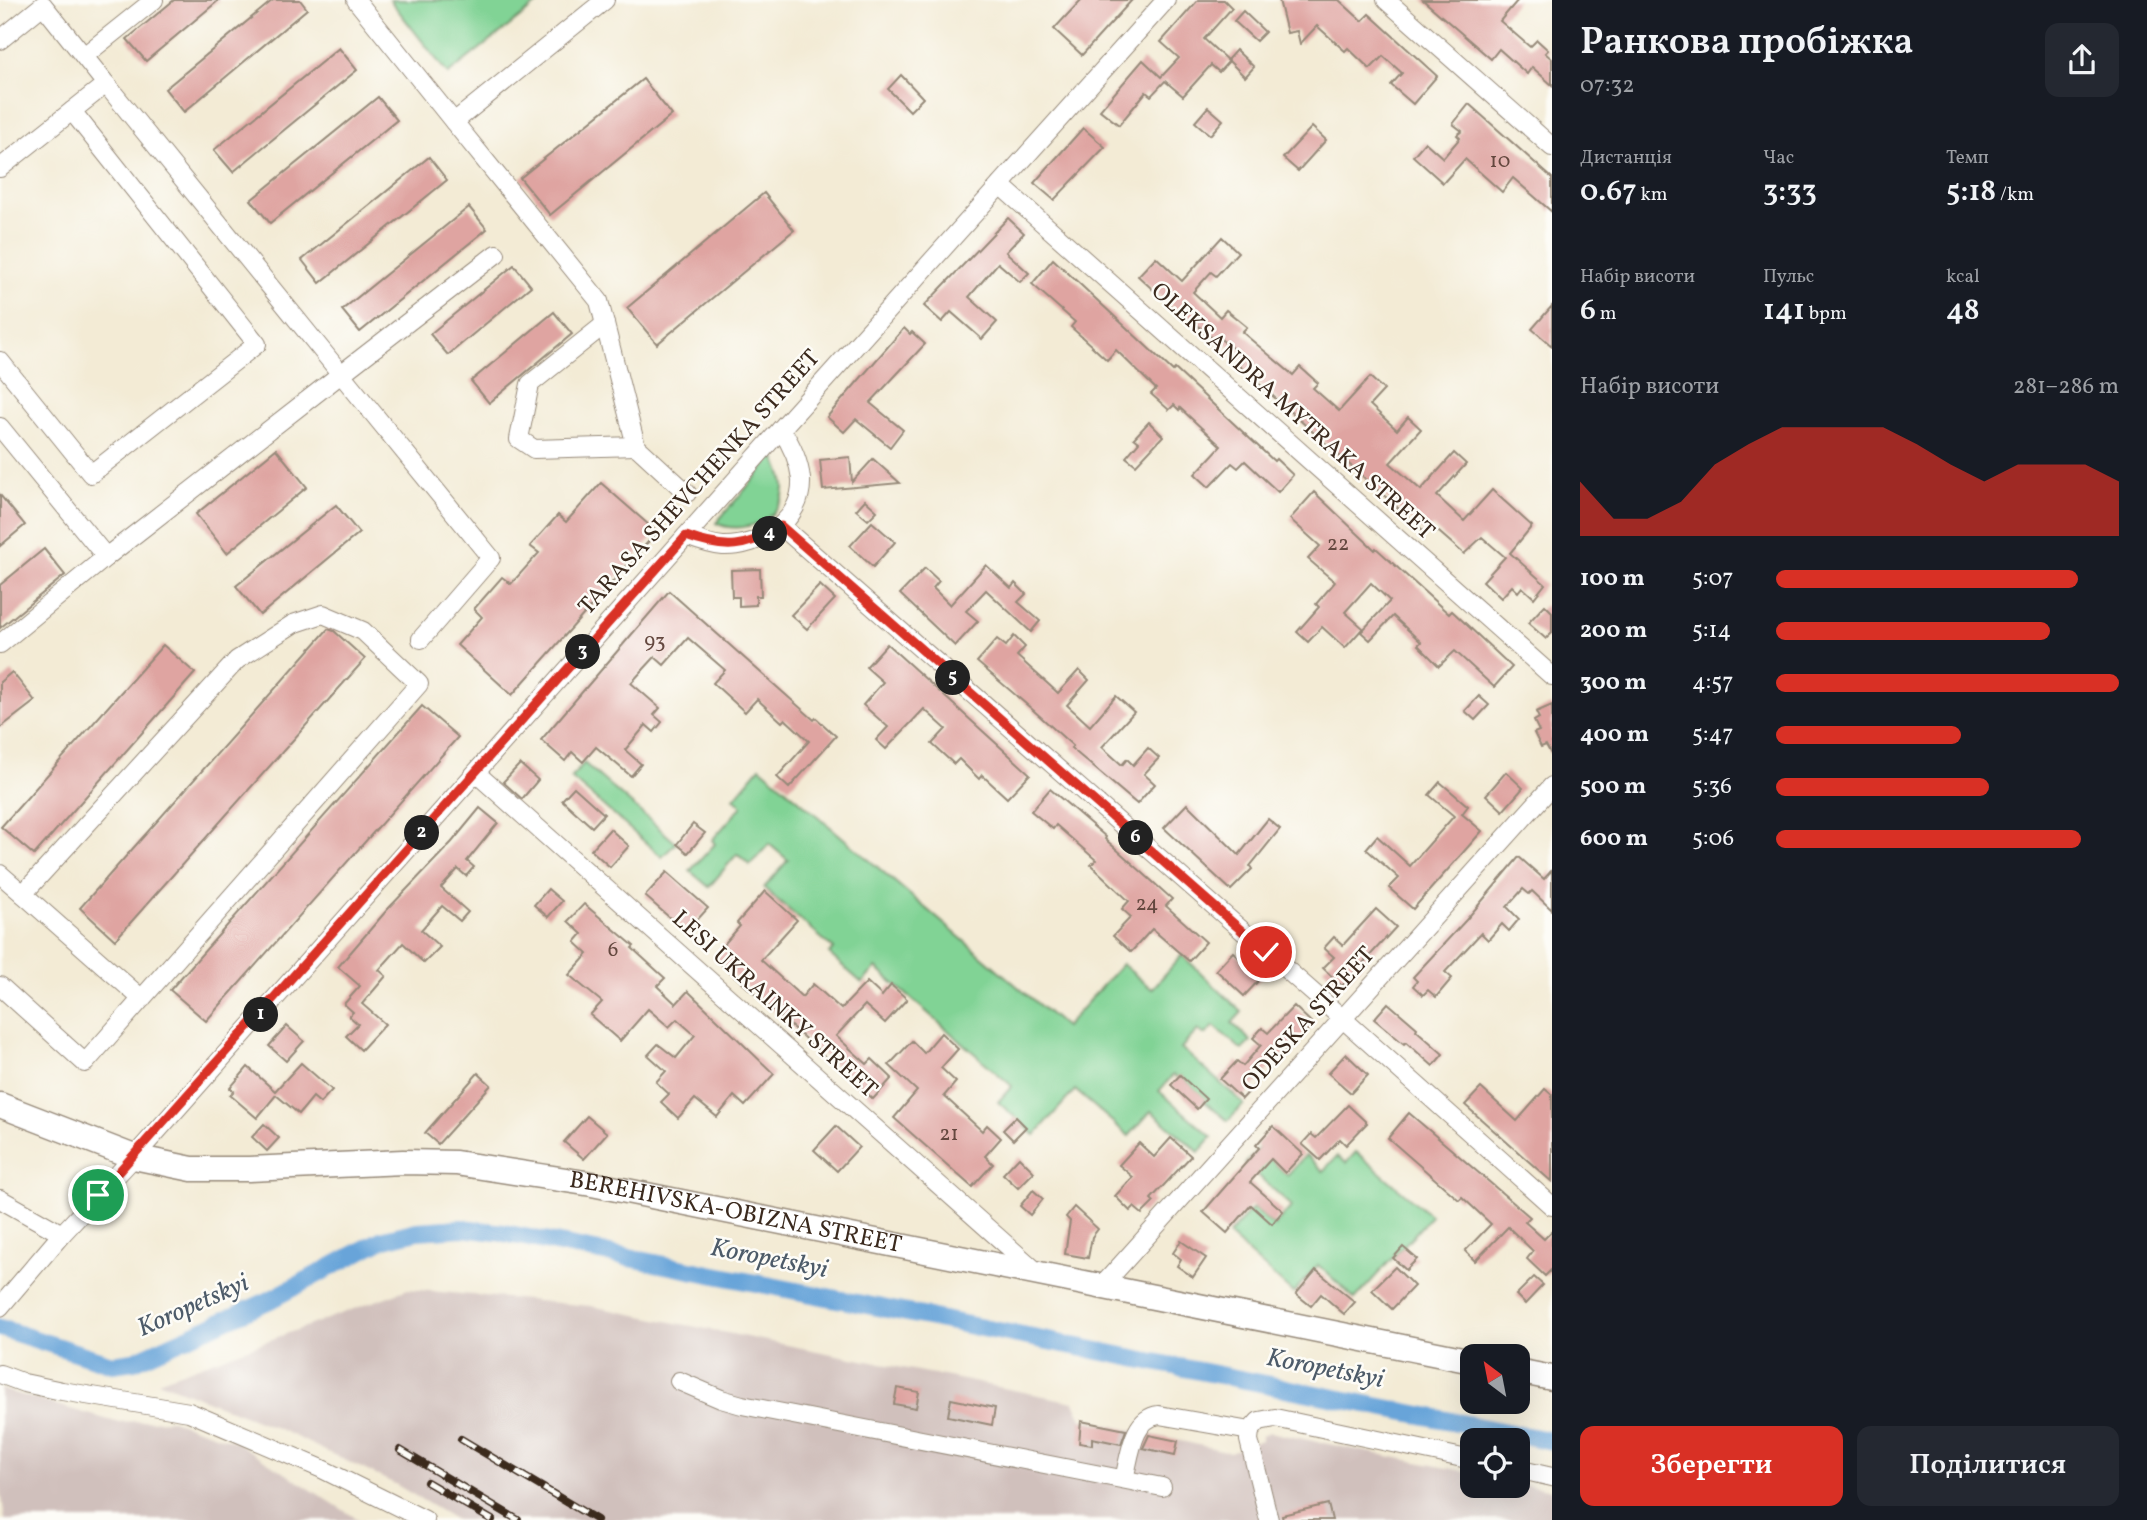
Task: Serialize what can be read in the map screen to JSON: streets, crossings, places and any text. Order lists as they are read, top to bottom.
{
  "streets": {
    "highway": ["BEREHIVSKA-OBIZNA STREET"],
    "street": [
      "OLEKSANDRA MYTRAKA STREET",
      "TARASA SHEVCHENKA STREET",
      "LESI UKRAINKY STREET",
      "ODESKA STREET"
    ]
  },
  "crossings": [
    ["OLEKSANDRA MYTRAKA STREET", "TARASA SHEVCHENKA STREET"],
    ["TARASA SHEVCHENKA STREET", "LESI UKRAINKY STREET"],
    ["TARASA SHEVCHENKA STREET", "BEREHIVSKA-OBIZNA STREET"],
    ["LESI UKRAINKY STREET", "BEREHIVSKA-OBIZNA STREET"],
    ["ODESKA STREET", "BEREHIVSKA-OBIZNA STREET"]
  ],
  "water": ["Koropetskyi"],
  "house_numbers": [
    "10",
    "22",
    "93",
    "24",
    "6",
    "21"
  ],
  "north": "top left",
  "page": {
    "heading": ["Ранкова пробіжка", "07:32"],
    "stats": [
      ["Дистанція", "0.67 km"],
      ["Час", "3:33"],
      ["Темп", "5:18 /km"],
      ["Набір висоти", "6 m"],
      ["Пульс", "141 bpm"],
      ["kcal", "48"]
    ],
    "chart": ["Набір висоти", "281–286 m"],
    "pins": [
      "4",
      "3",
      "5",
      "2",
      "6",
      "1"
    ],
    "list": [
      {
        "name": "100 m",
        "note": "5:07"
      },
      {
        "name": "200 m",
        "note": "5:14"
      },
      {
        "name": "300 m",
        "note": "4:57"
      },
      {
        "name": "400 m",
        "note": "5:47"
      },
      {
        "name": "500 m",
        "note": "5:36"
      },
      {
        "name": "600 m",
        "note": "5:06"
      }
    ],
    "buttons": ["Зберегти", "Поділитися"]
  }
}
